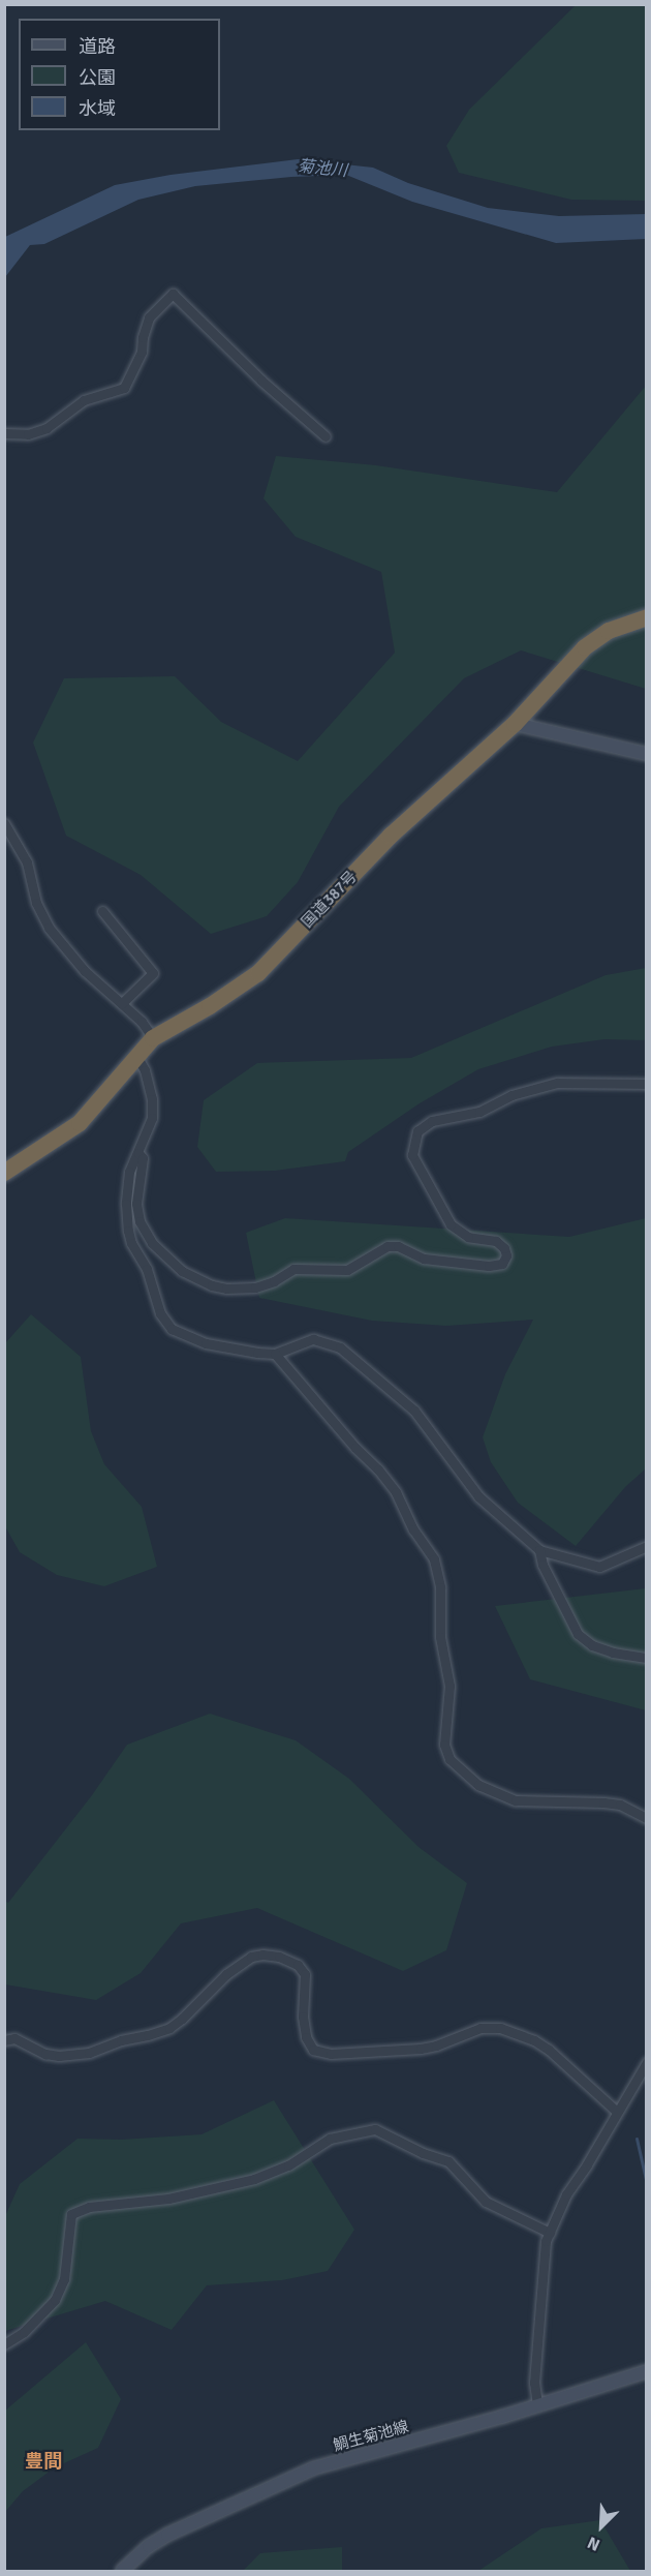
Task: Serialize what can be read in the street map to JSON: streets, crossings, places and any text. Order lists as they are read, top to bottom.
{
  "streets": {
    "highway": ["国道387号"],
    "main road": ["鯛生菊池線"]
  },
  "districts": ["豊間"],
  "water": ["菊池川"],
  "legend": ["道路", "公園", "水域"],
  "north": "bottom left"
}
